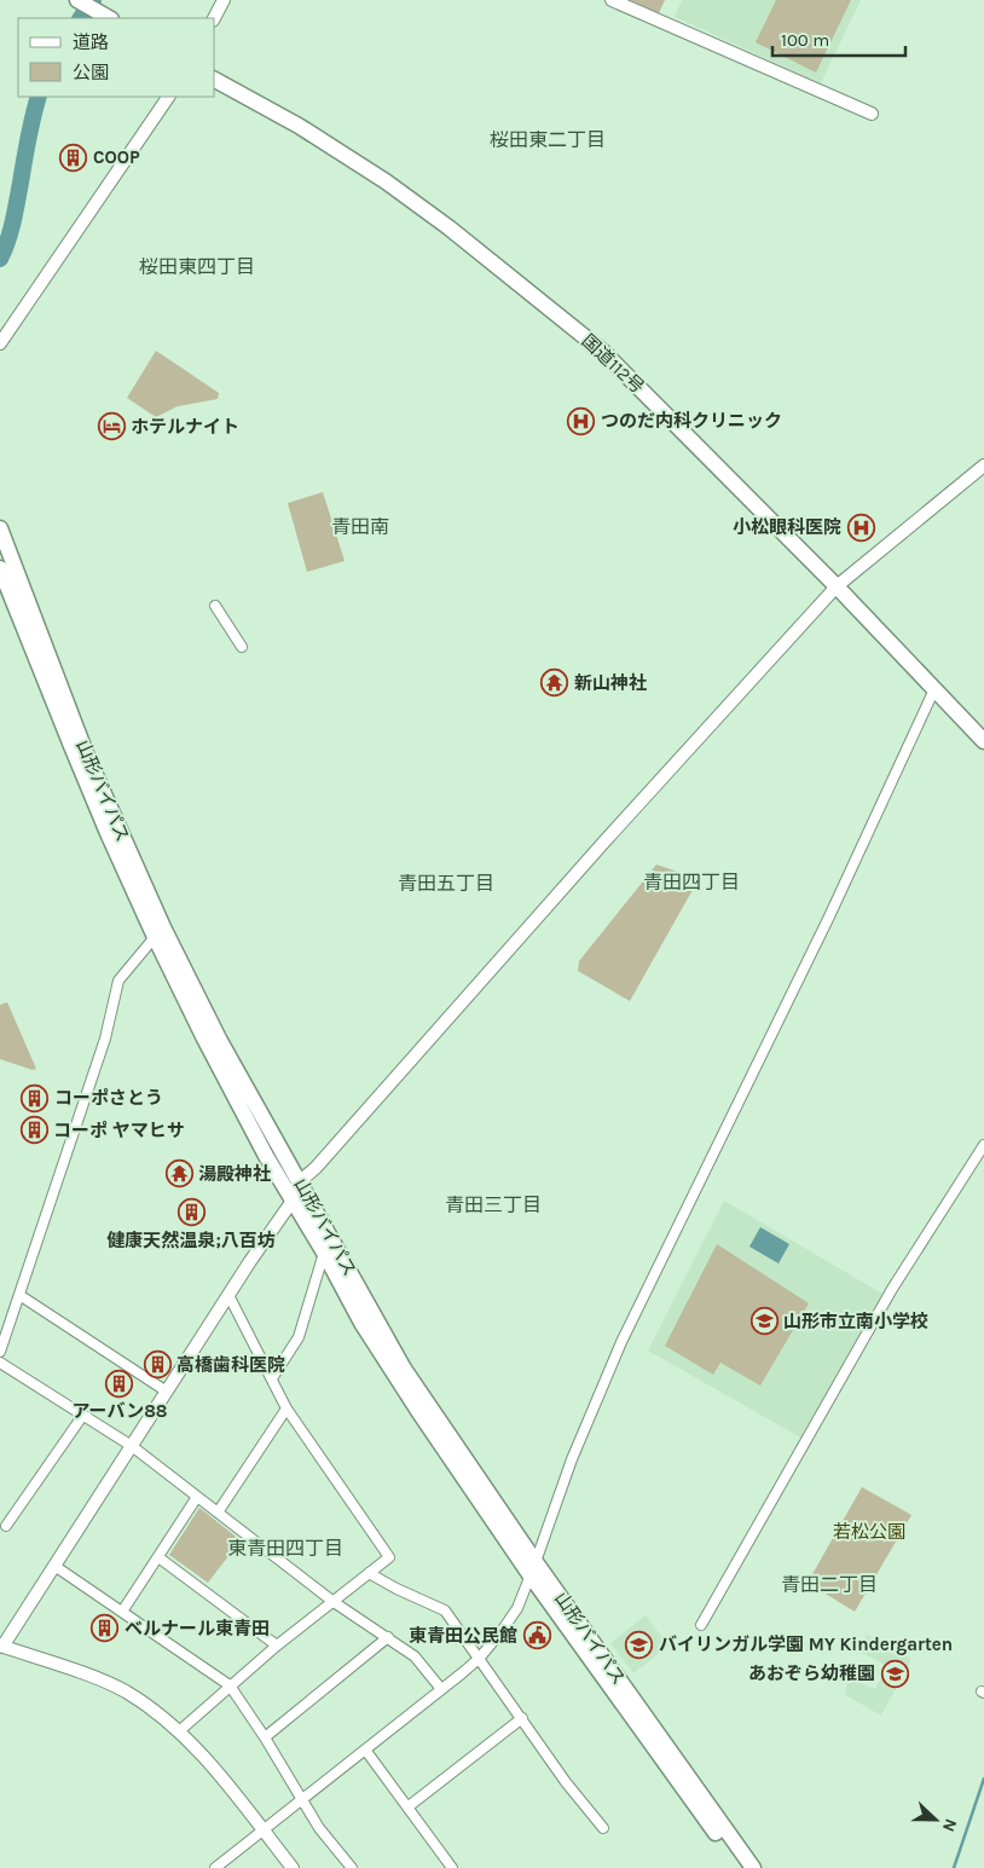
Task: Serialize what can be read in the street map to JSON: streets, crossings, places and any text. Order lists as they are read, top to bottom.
{
  "streets": {
    "highway": ["国道112号", "山形バイパス"]
  },
  "districts": [
    "桜田東二丁目",
    "桜田東四丁目",
    "青田南",
    "青田四丁目",
    "青田五丁目",
    "青田三丁目",
    "東青田四丁目",
    "青田二丁目"
  ],
  "parks": ["若松公園"],
  "places": {
    "building": [
      "COOP",
      "コーポさとう",
      "コーポ ヤマヒサ",
      "健康天然温泉;八百坊",
      "高橋歯科医院",
      "アーバン88",
      "ベルナール東青田"
    ],
    "hospital": ["つのだ内科クリニック", "小松眼科医院"],
    "hotel": ["ホテルナイト"],
    "temple": ["新山神社", "湯殿神社"],
    "school or university": ["山形市立南小学校", "バイリンガル学園 MY Kindergarten", "あおぞら幼稚園"],
    "public building": ["東青田公民館"]
  },
  "legend": ["道路", "公園"],
  "scale_bar": "100 m",
  "north": "right"
}
